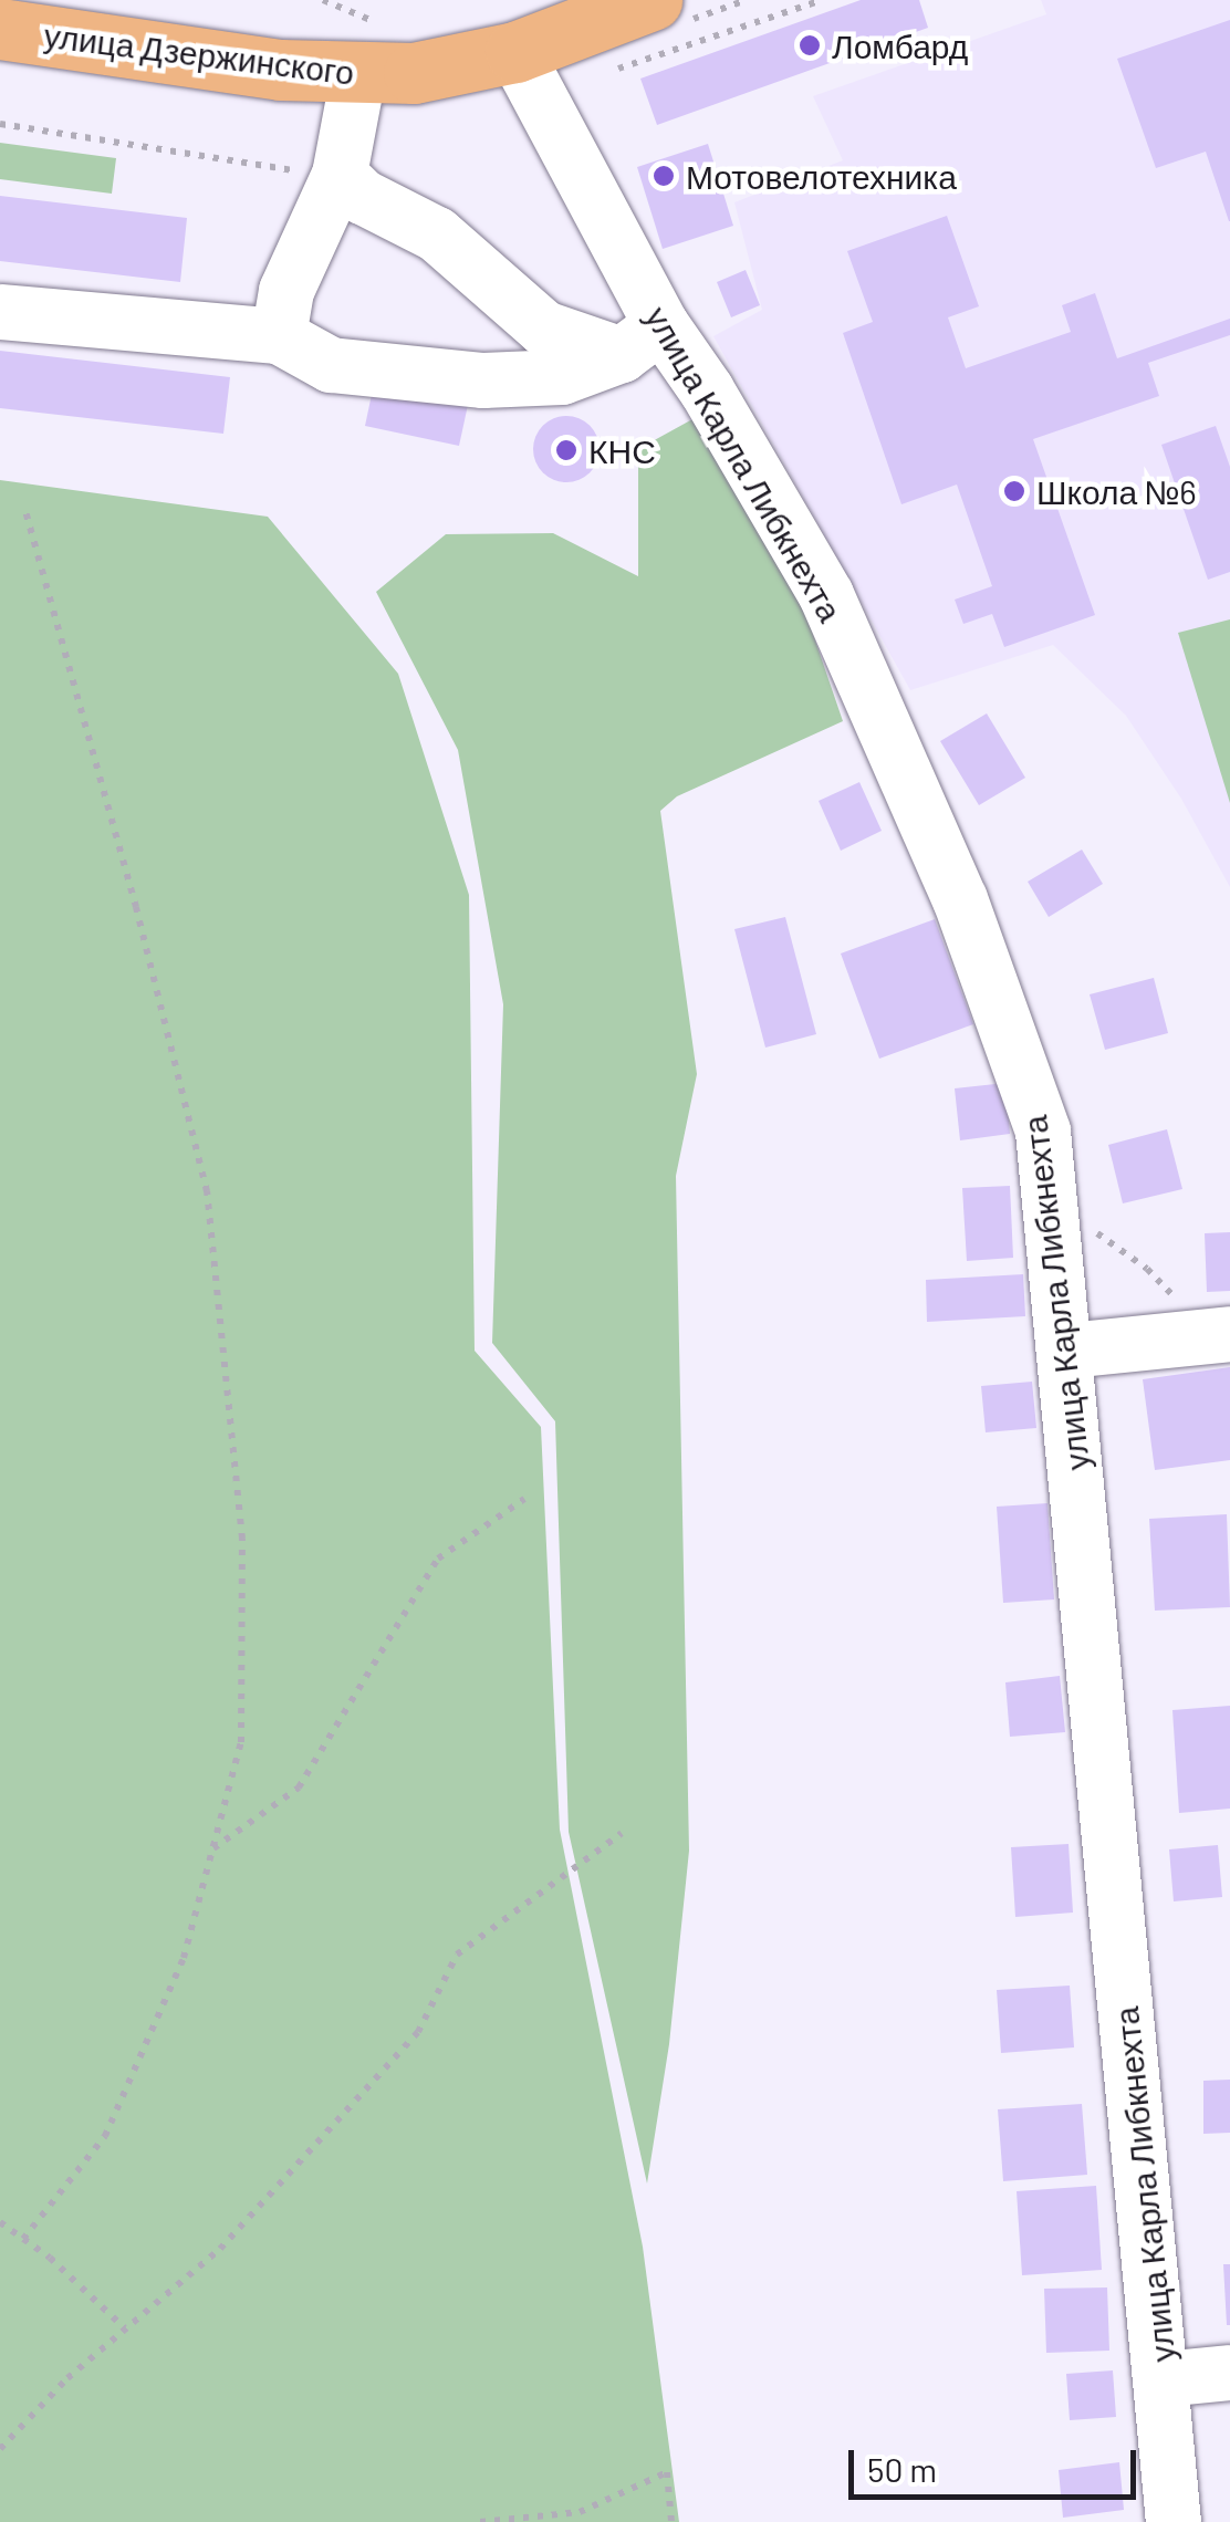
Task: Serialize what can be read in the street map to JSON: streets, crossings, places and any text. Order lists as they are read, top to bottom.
{
  "streets": {
    "main road": ["улица Дзержинского"],
    "street": ["улица Карла Либкнехта"]
  },
  "crossings": [
    ["улица Дзержинского", "улица Карла Либкнехта"]
  ],
  "places": [
    "Ломбард",
    "Мотовелотехника",
    "КНС",
    "Школа №6"
  ],
  "scale_bar": "50 m"
}
